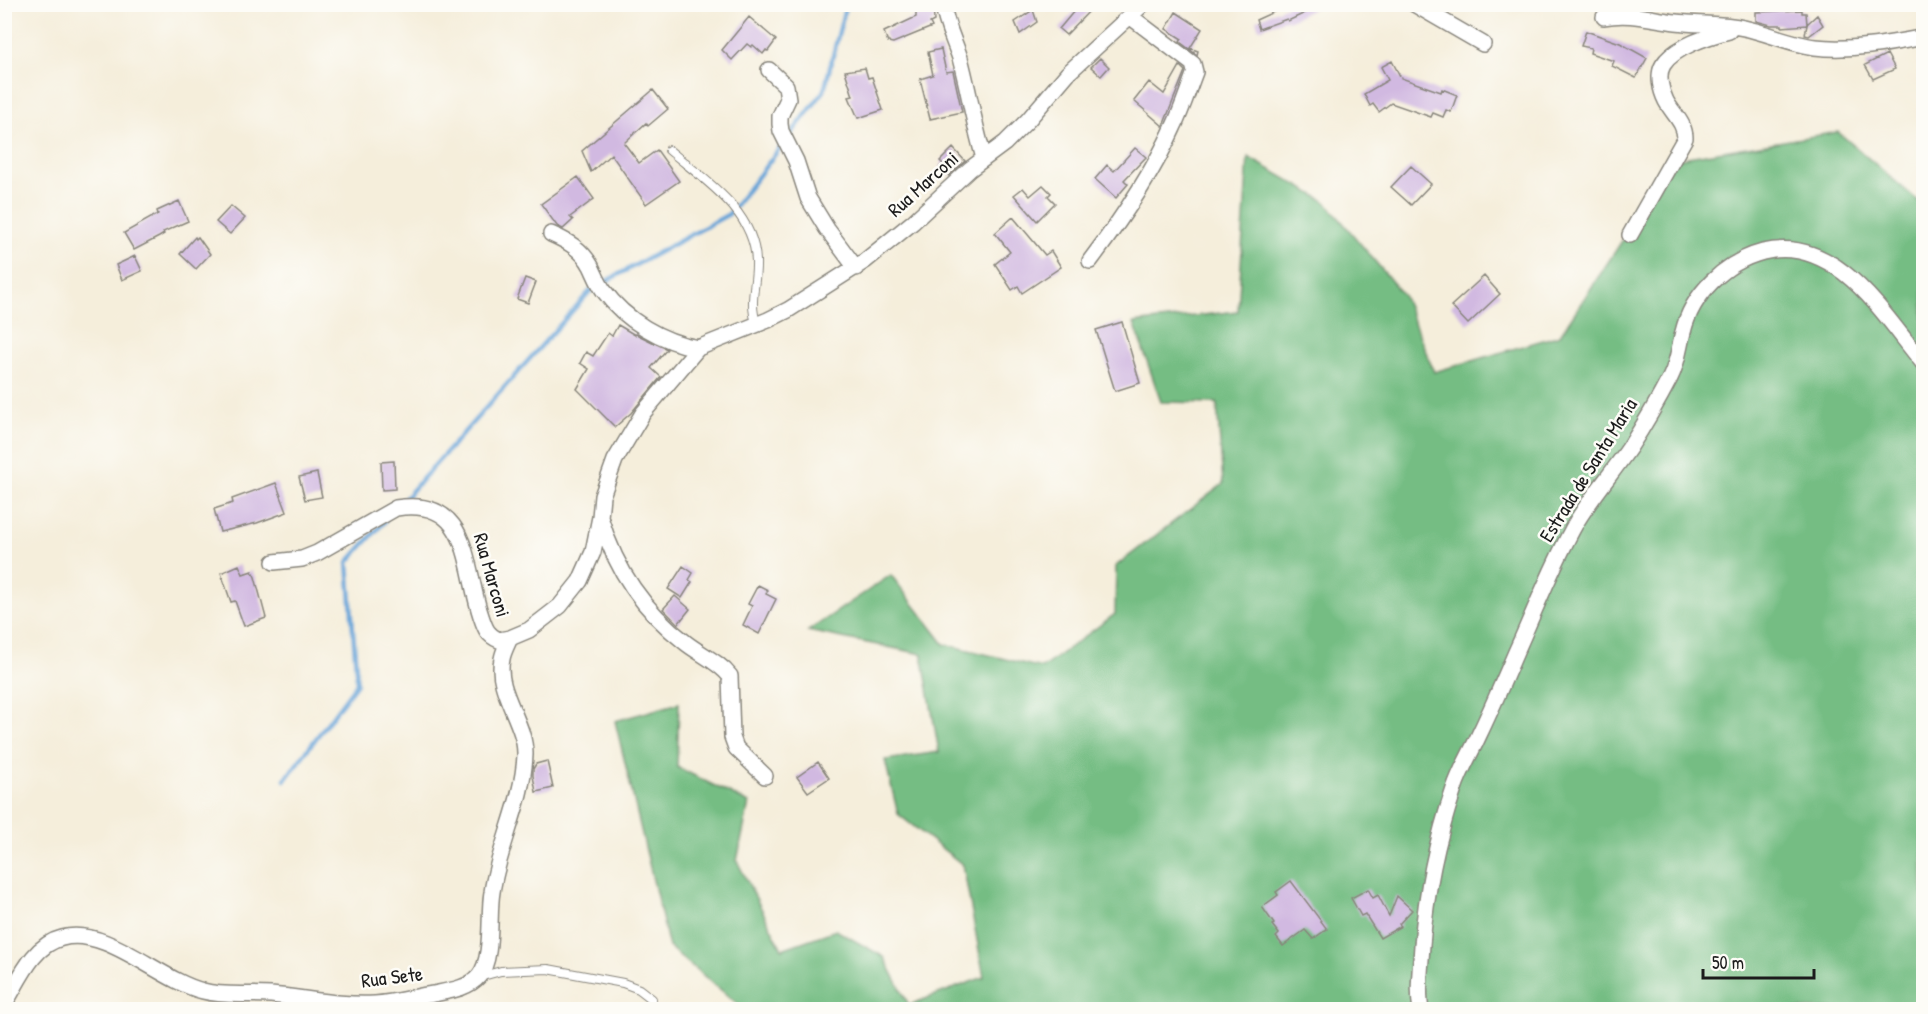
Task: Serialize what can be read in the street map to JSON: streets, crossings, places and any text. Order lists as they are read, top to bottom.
{
  "streets": {
    "street": ["Rua Marconi", "Estrada de Santa Maria", "Rua Sete"]
  },
  "scale_bar": "50 m"
}
